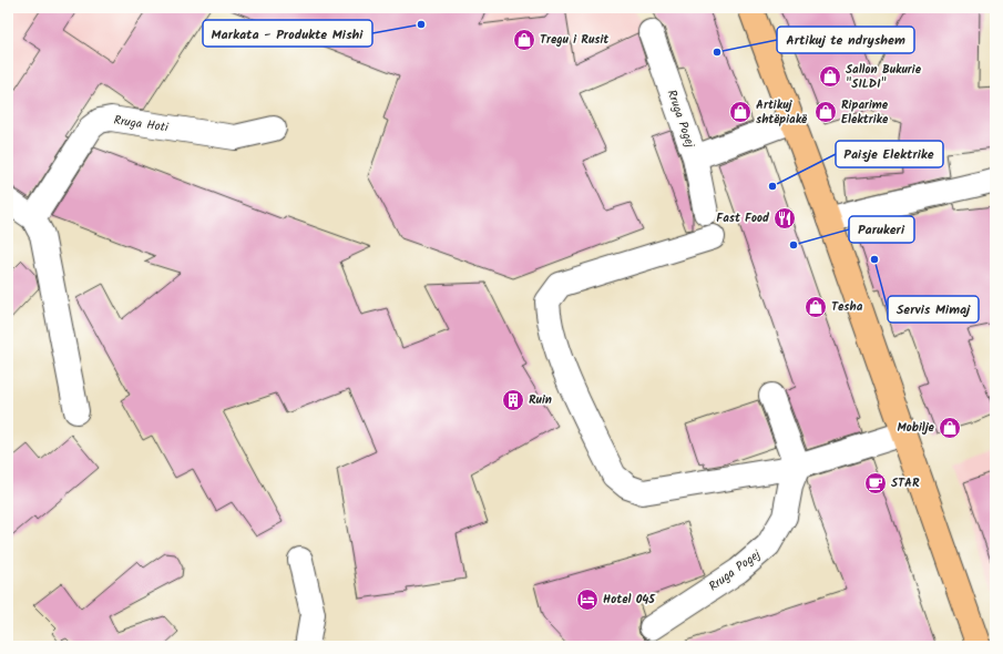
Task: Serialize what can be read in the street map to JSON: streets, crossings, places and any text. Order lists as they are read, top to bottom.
{
  "streets": {
    "street": ["Rruga Pogej", "Rruga Hoti"]
  },
  "places": {
    "other": [
      "Markata - Produkte Mishi",
      "Artikuj te ndryshem",
      "Paisje Elektrike",
      "Parukeri",
      "Servis Mimaj"
    ],
    "shop": [
      "Tregu i Rusit",
      "Sallon Bukurie \"SILDI\"",
      "Artikuj shtëpiakë",
      "Riparime Elektrike",
      "Tesha",
      "Mobilje"
    ],
    "restaurant": ["Fast Food"],
    "building": ["Ruin"],
    "cafe": ["STAR"],
    "hotel": ["Hotel 045"]
  }
}
